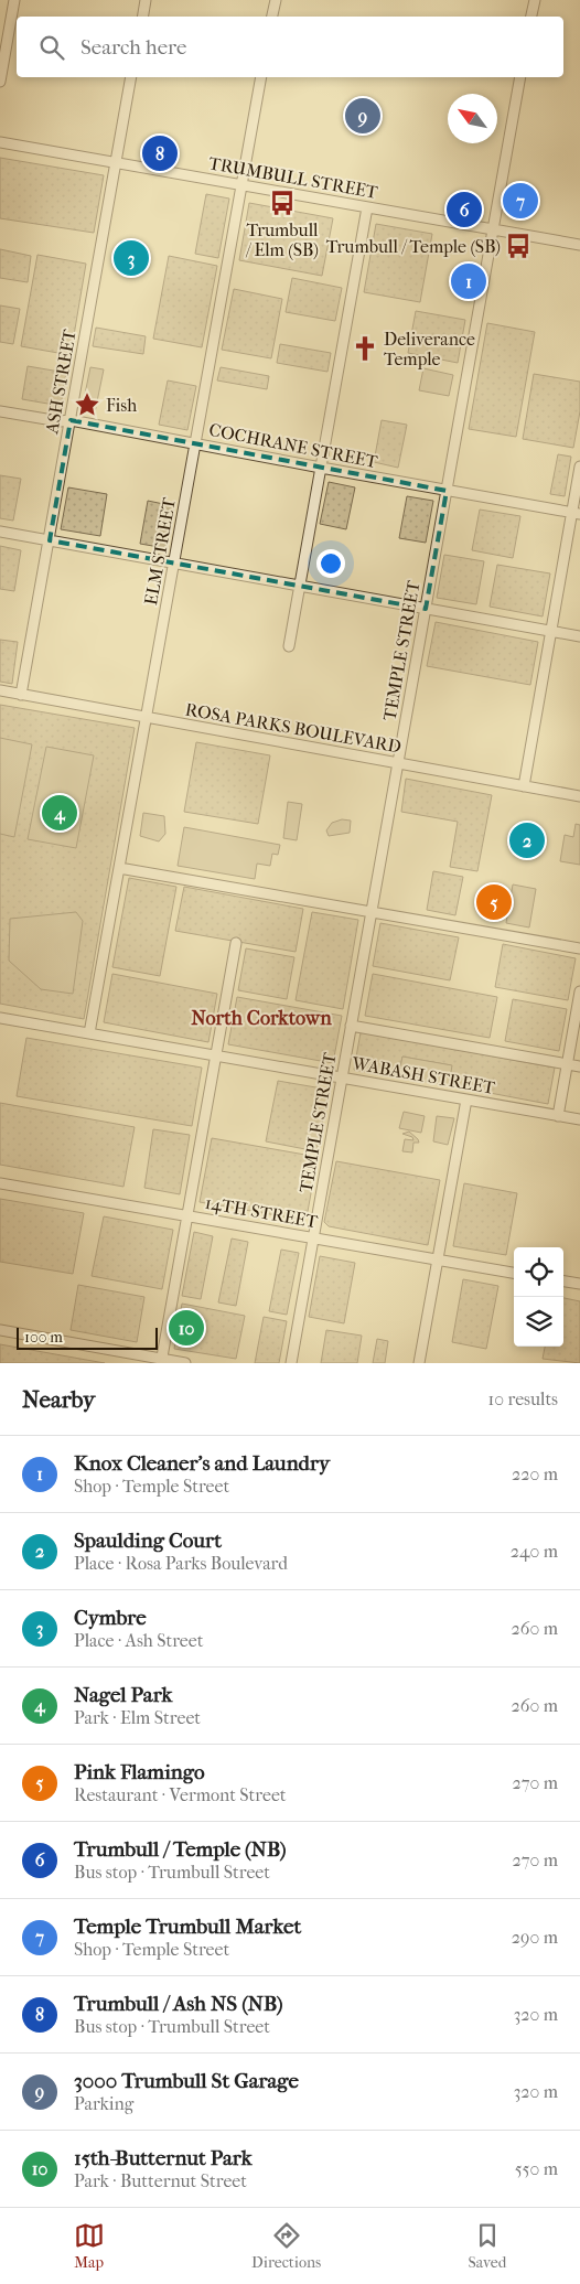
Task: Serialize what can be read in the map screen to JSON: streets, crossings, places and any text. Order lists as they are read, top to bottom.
{
  "streets": {
    "street": [
      "TRUMBULL STREET",
      "ASH STREET",
      "COCHRANE STREET",
      "ELM STREET",
      "TEMPLE STREET",
      "ROSA PARKS BOULEVARD",
      "WABASH STREET",
      "14TH STREET"
    ]
  },
  "crossings": [
    ["TRUMBULL STREET", "ASH STREET"],
    ["TRUMBULL STREET", "ELM STREET"],
    ["TRUMBULL STREET", "TEMPLE STREET"],
    ["ASH STREET", "COCHRANE STREET"],
    ["ASH STREET", "ROSA PARKS BOULEVARD"],
    ["COCHRANE STREET", "ELM STREET"],
    ["COCHRANE STREET", "TEMPLE STREET"],
    ["ELM STREET", "ROSA PARKS BOULEVARD"],
    ["ELM STREET", "WABASH STREET"],
    ["TEMPLE STREET", "ROSA PARKS BOULEVARD"],
    ["TEMPLE STREET", "WABASH STREET"],
    ["TEMPLE STREET", "14TH STREET"]
  ],
  "districts": ["North Corktown"],
  "places": {
    "bus stop": ["Trumbull / Elm (SB)", "Trumbull / Temple (SB)"],
    "church": ["Deliverance Temple"],
    "place": ["Fish"]
  },
  "scale_bar": "100 m",
  "north": "top left",
  "page": {
    "search": "Search here",
    "pins": [
      "9",
      "8",
      "7",
      "6",
      "3",
      "1",
      "4",
      "2",
      "5",
      "10"
    ],
    "scale": "100 m",
    "heading": ["Nearby", "10 results"],
    "list": [
      {
        "mark": "1",
        "name": "Knox Cleaner's and Laundry",
        "note": "Shop · Temple Street",
        "value": "220 m"
      },
      {
        "mark": "2",
        "name": "Spaulding Court",
        "note": "Place · Rosa Parks Boulevard",
        "value": "240 m"
      },
      {
        "mark": "3",
        "name": "Cymbre",
        "note": "Place · Ash Street",
        "value": "260 m"
      },
      {
        "mark": "4",
        "name": "Nagel Park",
        "note": "Park · Elm Street",
        "value": "260 m"
      },
      {
        "mark": "5",
        "name": "Pink Flamingo",
        "note": "Restaurant · Vermont Street",
        "value": "270 m"
      },
      {
        "mark": "6",
        "name": "Trumbull / Temple (NB)",
        "note": "Bus stop · Trumbull Street",
        "value": "270 m"
      },
      {
        "mark": "7",
        "name": "Temple Trumbull Market",
        "note": "Shop · Temple Street",
        "value": "290 m"
      },
      {
        "mark": "8",
        "name": "Trumbull / Ash NS (NB)",
        "note": "Bus stop · Trumbull Street",
        "value": "320 m"
      },
      {
        "mark": "9",
        "name": "3000 Trumbull St Garage",
        "note": "Parking",
        "value": "320 m"
      },
      {
        "mark": "10",
        "name": "15th-Butternut Park",
        "note": "Park · Butternut Street",
        "value": "550 m"
      }
    ],
    "nav": ["Map", "Directions", "Saved"]
  }
}
